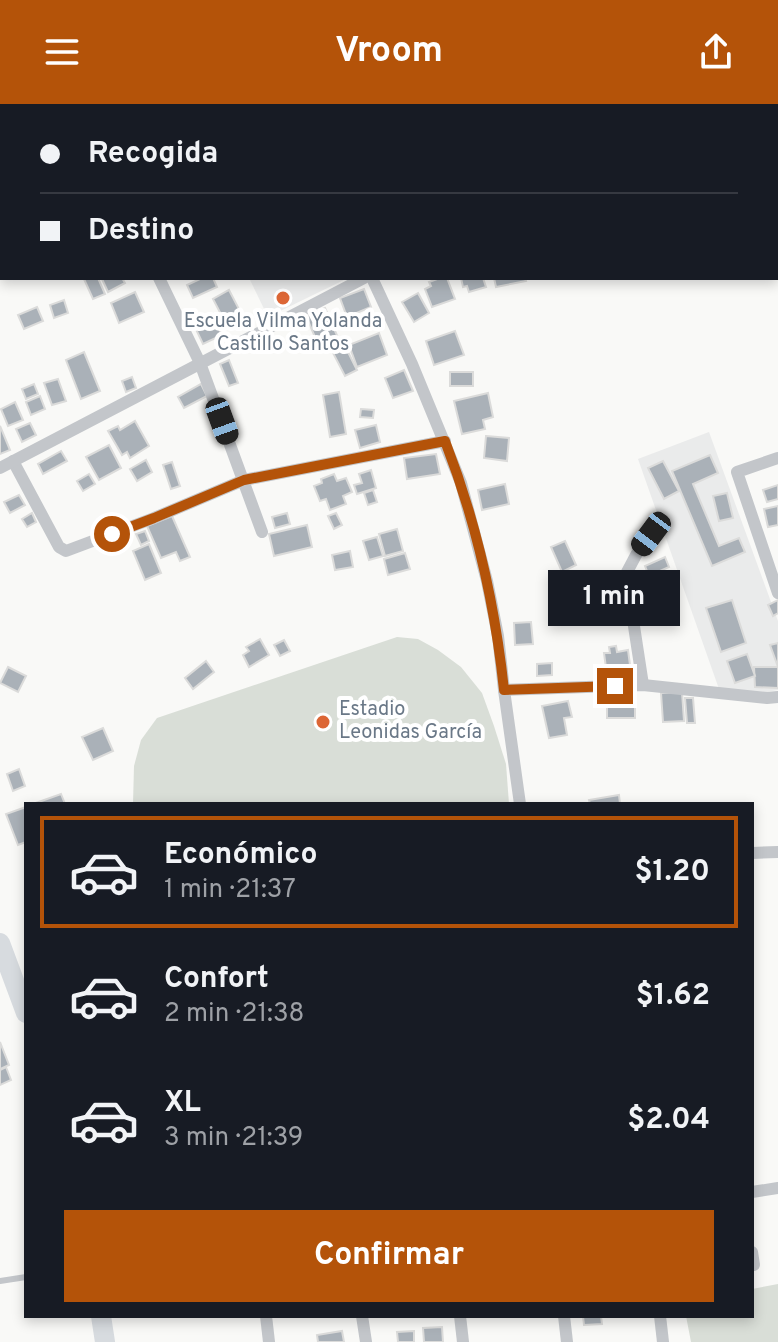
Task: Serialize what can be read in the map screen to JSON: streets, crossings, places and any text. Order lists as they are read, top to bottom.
{
  "places": ["Escuela Vilma Yolanda Castillo Santos", "Estadio Leonidas García"],
  "page": {
    "header": "Vroom",
    "banner": ["Recogida", "Destino"],
    "bubble": "1 min",
    "list": [
      {
        "name": "Económico",
        "note": "1 min · 21:37",
        "value": "$1.20"
      },
      {
        "name": "Confort",
        "note": "2 min · 21:38",
        "value": "$1.62"
      },
      {
        "name": "XL",
        "note": "3 min · 21:39",
        "value": "$2.04"
      }
    ],
    "buttons": "Confirmar"
  }
}
